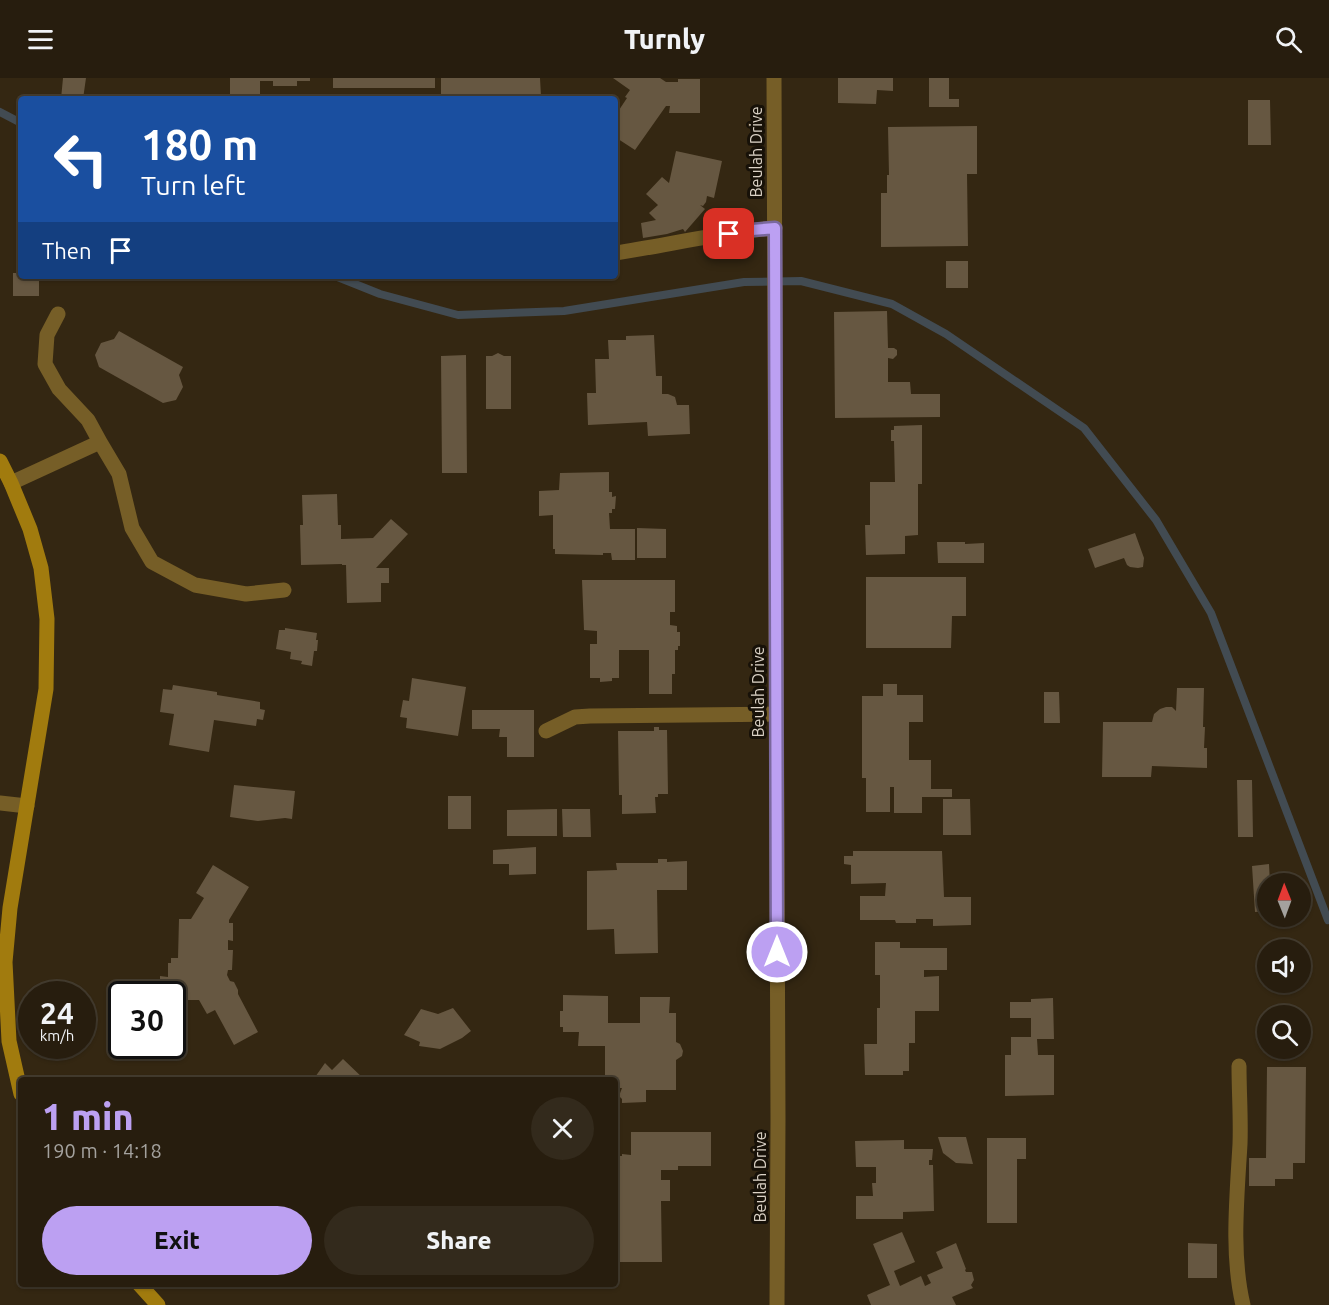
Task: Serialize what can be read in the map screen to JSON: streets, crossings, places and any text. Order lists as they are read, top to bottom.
{
  "streets": {
    "street": ["Beulah Drive"]
  },
  "north": "top",
  "page": {
    "header": "Turnly",
    "turn": ["180 m", "Turn left"],
    "then": "Then",
    "speed": "24 km/h",
    "limit": "30",
    "heading": ["1 min", "190 m · 14:18"],
    "buttons": ["Exit", "Share"]
  }
}
